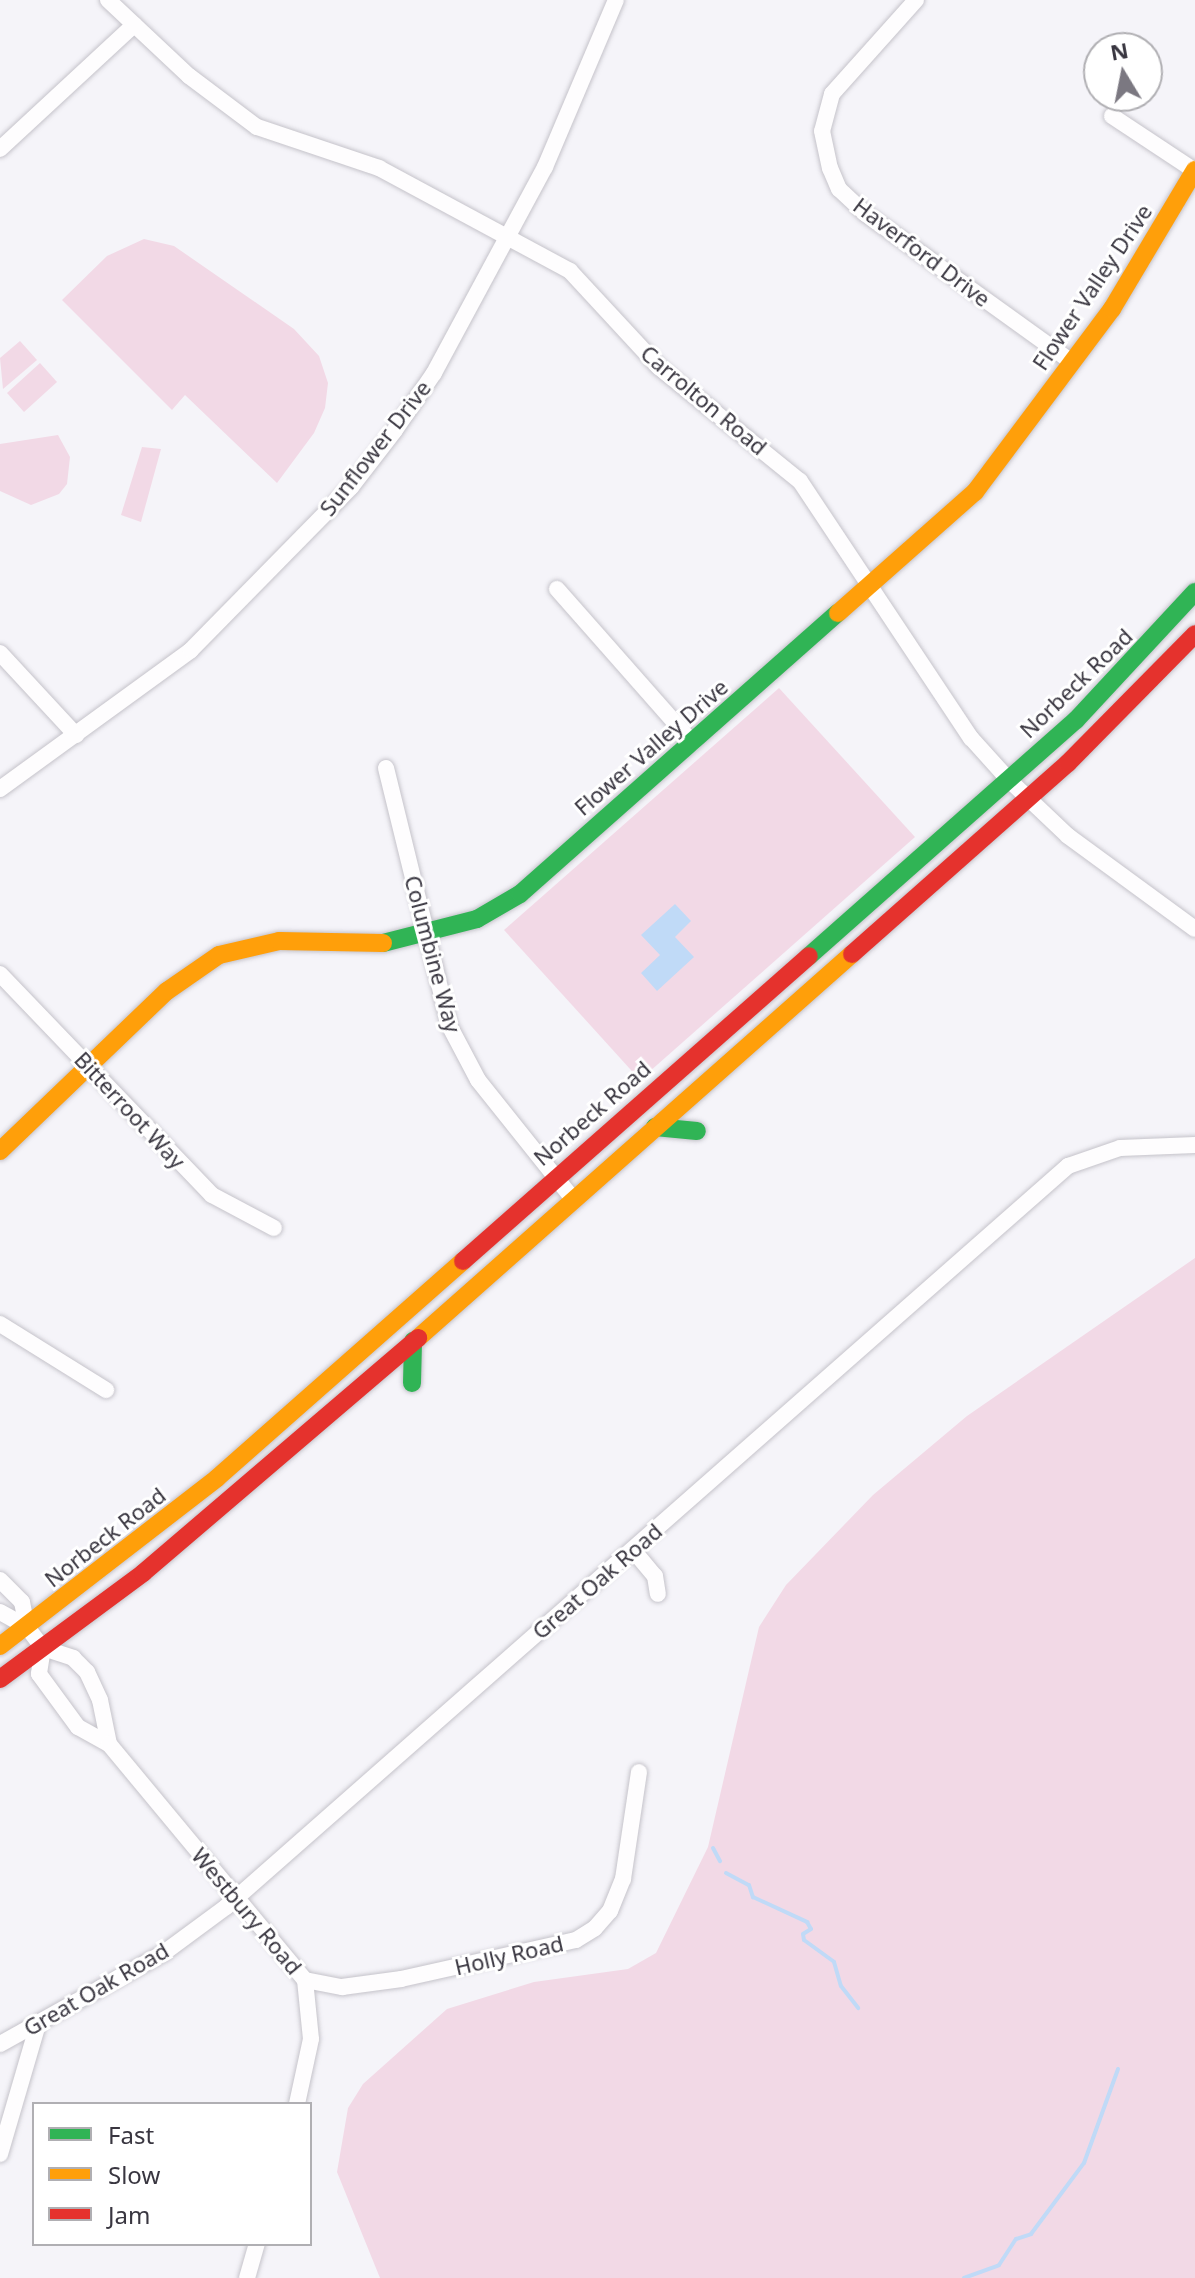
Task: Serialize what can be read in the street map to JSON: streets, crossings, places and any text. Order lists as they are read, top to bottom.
{
  "streets": {
    "main road": ["Flower Valley Drive", "Norbeck Road"],
    "street": [
      "Haverford Drive",
      "Carrolton Road",
      "Sunflower Drive",
      "Columbine Way",
      "Bitterroot Way",
      "Great Oak Road",
      "Westbury Road",
      "Holly Road"
    ]
  },
  "crossings": [
    ["Haverford Drive", "Flower Valley Drive"],
    ["Flower Valley Drive", "Carrolton Road"],
    ["Flower Valley Drive", "Columbine Way"],
    ["Flower Valley Drive", "Bitterroot Way"],
    ["Carrolton Road", "Sunflower Drive"],
    ["Carrolton Road", "Norbeck Road"],
    ["Norbeck Road", "Columbine Way"],
    ["Norbeck Road", "Westbury Road"],
    ["Great Oak Road", "Westbury Road"],
    ["Westbury Road", "Holly Road"]
  ],
  "legend": ["Fast", "Slow", "Jam"],
  "north": "top"
}
